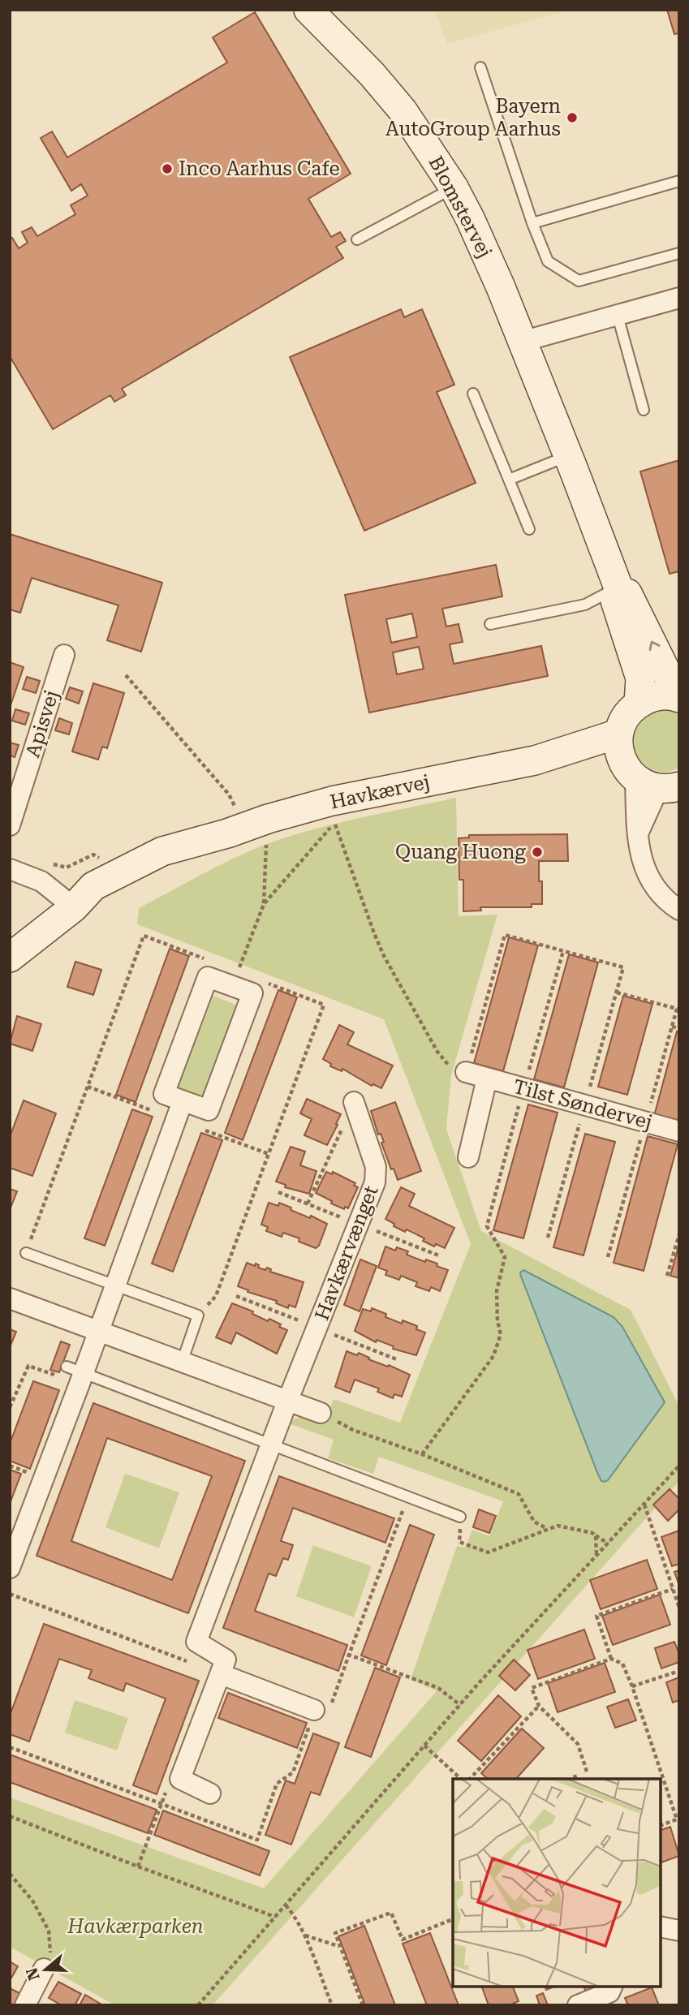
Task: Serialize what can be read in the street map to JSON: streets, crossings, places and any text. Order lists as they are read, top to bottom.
{
  "streets": {
    "street": [
      "Blomstervej",
      "Apisvej",
      "Havkærvej",
      "Tilst Søndervej",
      "Havkærvænget"
    ]
  },
  "parks": ["Havkærparken"],
  "places": ["Bayern AutoGroup Aarhus", "Inco Aarhus Cafe", "Quang Huong"],
  "north": "left"
}
